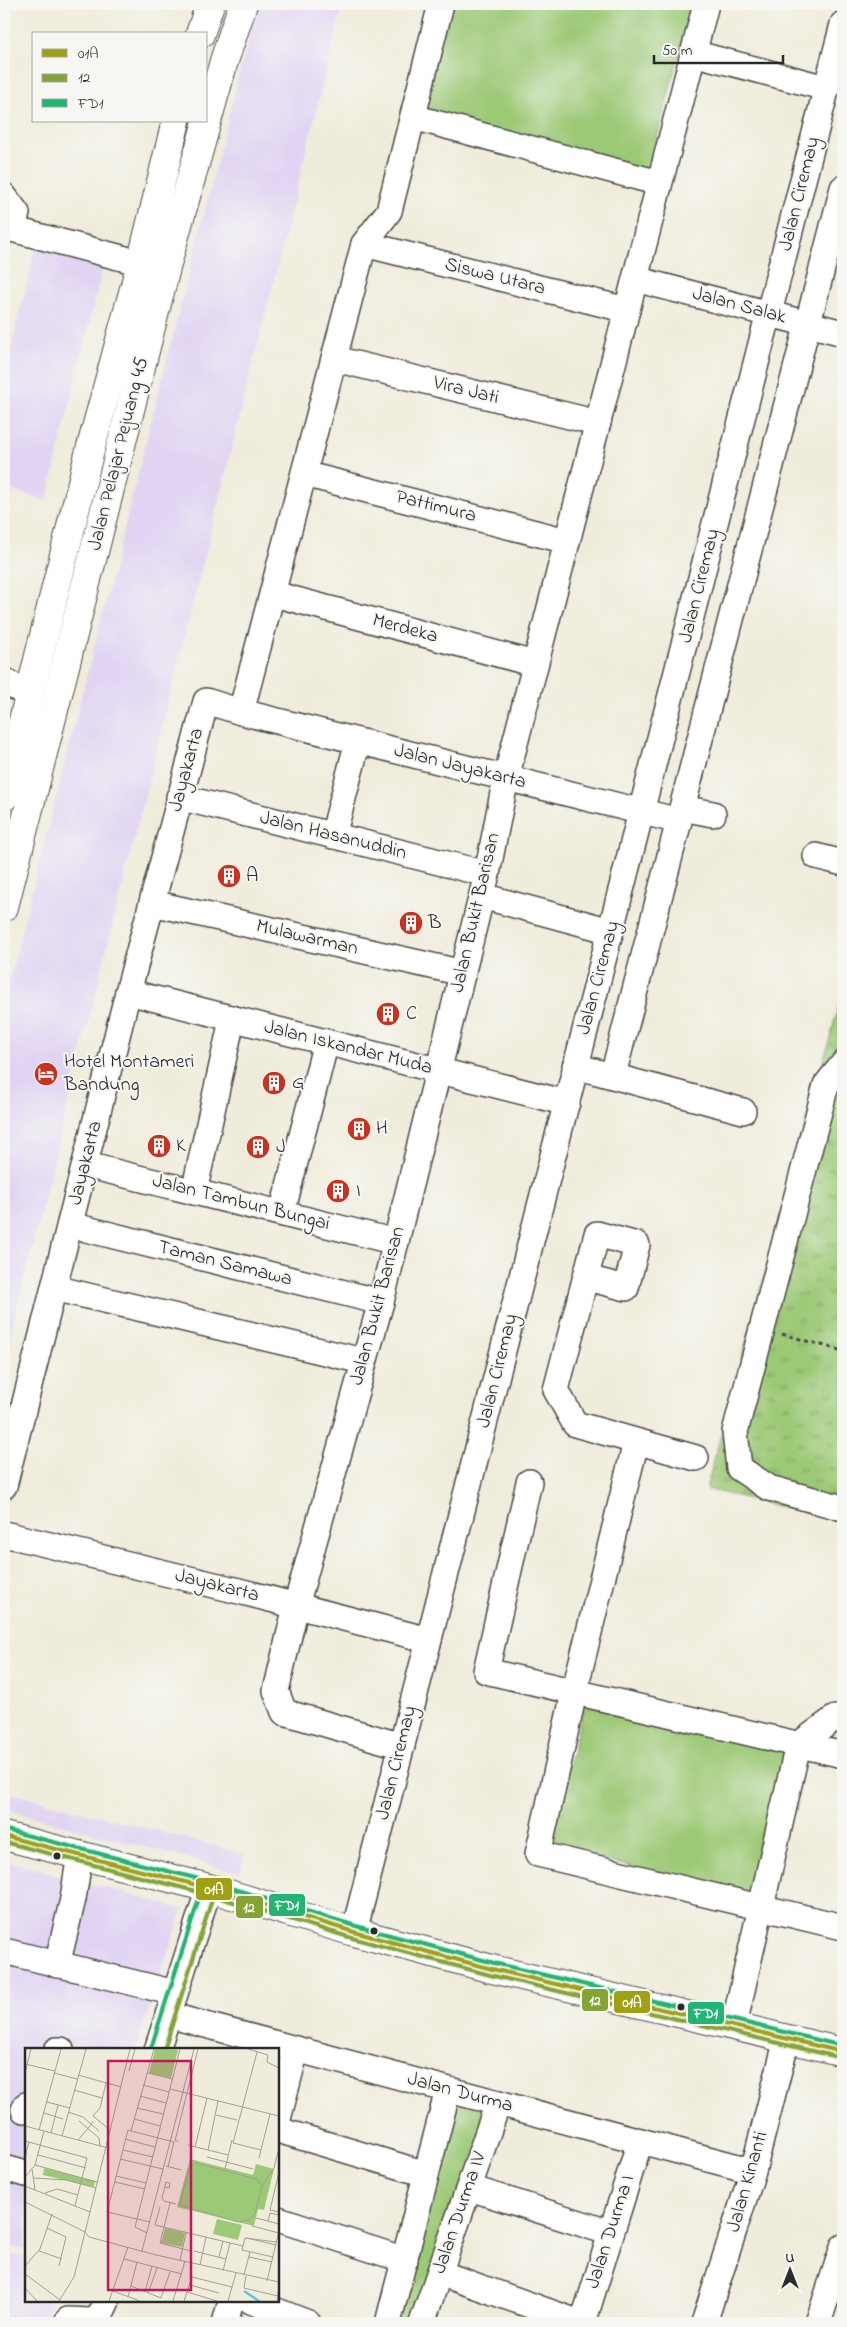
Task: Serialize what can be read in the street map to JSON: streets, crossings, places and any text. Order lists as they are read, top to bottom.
{
  "streets": {
    "main road": ["Jalan Pelajar Pejuang 45"],
    "street": [
      "Jalan Ciremay",
      "Siswa Utara",
      "Jalan Salak",
      "Vira Jati",
      "Pattimura",
      "Merdeka",
      "Jalan Jayakarta",
      "Jayakarta",
      "Jalan Hasanuddin",
      "Jalan Bukit Barisan",
      "Mulawarman",
      "Jalan Iskandar Muda",
      "Jalan Tambun Bungai",
      "Taman Samawa",
      "Jalan Durma",
      "Jalan Kinanti",
      "Jalan Durma IV",
      "Jalan Durma I"
    ]
  },
  "crossings": [
    ["Jalan Ciremay", "Jalan Salak"],
    ["Jalan Ciremay", "Jalan Jayakarta"],
    ["Jalan Ciremay", "Jayakarta"],
    ["Jalan Ciremay", "Jalan Hasanuddin"],
    ["Jalan Ciremay", "Jalan Bukit Barisan"],
    ["Jalan Ciremay", "Jalan Iskandar Muda"],
    ["Siswa Utara", "Jalan Bukit Barisan"],
    ["Jalan Salak", "Jalan Bukit Barisan"],
    ["Vira Jati", "Jalan Bukit Barisan"],
    ["Pattimura", "Jalan Bukit Barisan"],
    ["Merdeka", "Jalan Bukit Barisan"],
    ["Jalan Jayakarta", "Jayakarta"],
    ["Jalan Jayakarta", "Jalan Bukit Barisan"],
    ["Jayakarta", "Jalan Hasanuddin"],
    ["Jayakarta", "Jalan Bukit Barisan"],
    ["Jayakarta", "Mulawarman"],
    ["Jayakarta", "Jalan Iskandar Muda"],
    ["Jayakarta", "Jalan Tambun Bungai"],
    ["Jayakarta", "Taman Samawa"],
    ["Jalan Hasanuddin", "Jalan Bukit Barisan"],
    ["Jalan Bukit Barisan", "Mulawarman"],
    ["Jalan Bukit Barisan", "Jalan Iskandar Muda"],
    ["Jalan Bukit Barisan", "Jalan Tambun Bungai"],
    ["Jalan Bukit Barisan", "Taman Samawa"],
    ["Jalan Durma", "Jalan Kinanti"],
    ["Jalan Durma", "Jalan Durma IV"],
    ["Jalan Durma", "Jalan Durma I"]
  ],
  "places": {
    "building": [
      "A",
      "B",
      "C",
      "G",
      "H",
      "K",
      "J",
      "I"
    ],
    "hotel": ["Hotel Montameri Bandung"]
  },
  "lines": ["transit line FD1", "transit line 01A", "transit line 12"],
  "legend": ["01A", "12", "FD1"],
  "scale_bar": "50 m",
  "north": "top"
}
